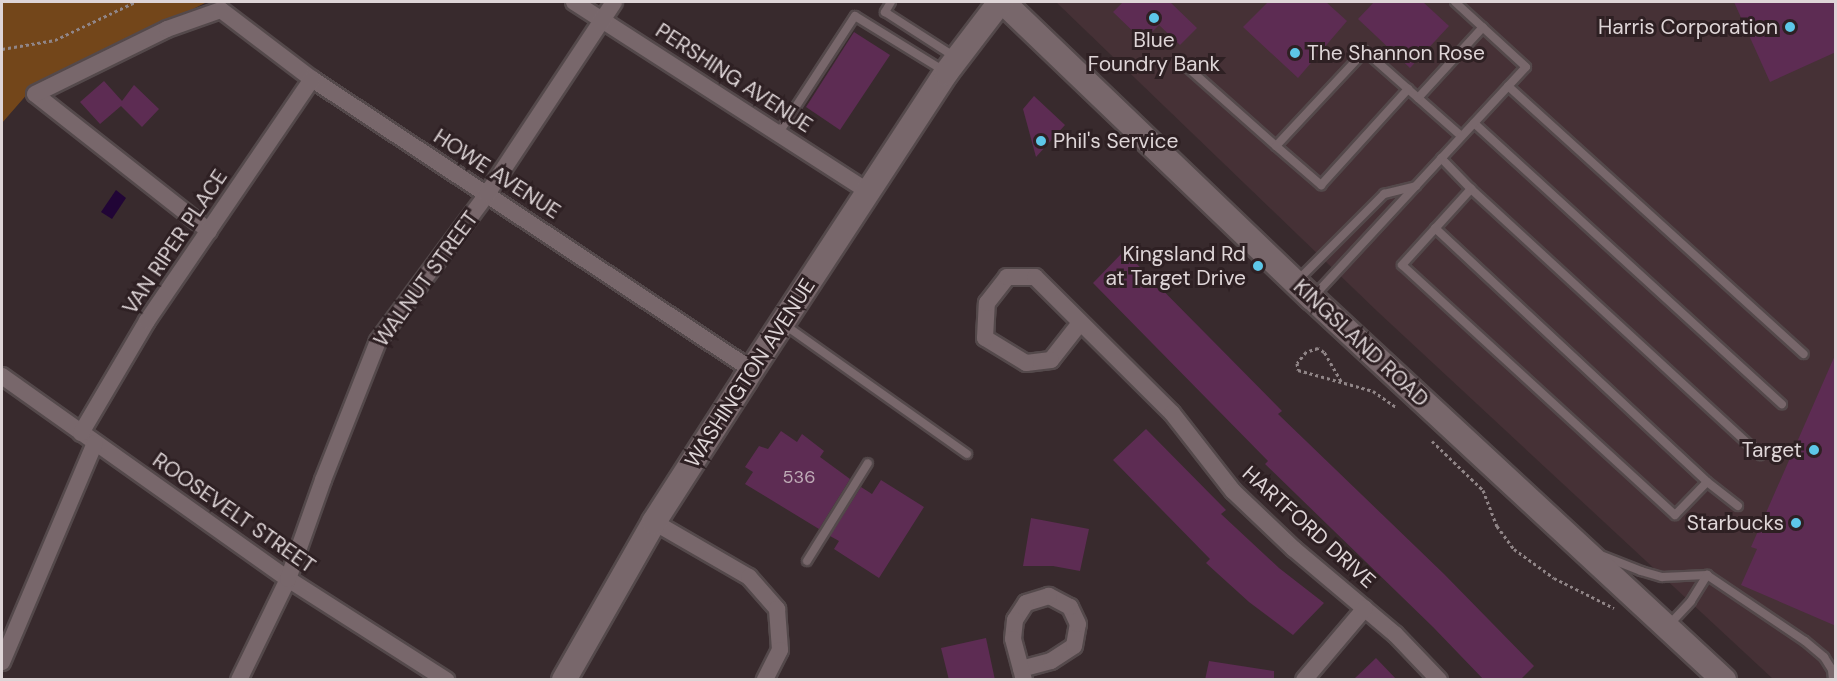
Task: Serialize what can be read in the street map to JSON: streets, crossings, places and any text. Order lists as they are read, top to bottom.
{
  "streets": {
    "street": [
      "PERSHING AVENUE",
      "HOWE AVENUE",
      "VAN RIPER PLACE",
      "WALNUT STREET",
      "KINGSLAND ROAD",
      "WASHINGTON AVENUE",
      "ROOSEVELT STREET",
      "HARTFORD DRIVE"
    ]
  },
  "crossings": [
    ["PERSHING AVENUE", "WALNUT STREET"],
    ["PERSHING AVENUE", "WASHINGTON AVENUE"],
    ["HOWE AVENUE", "VAN RIPER PLACE"],
    ["HOWE AVENUE", "WALNUT STREET"],
    ["HOWE AVENUE", "WASHINGTON AVENUE"],
    ["VAN RIPER PLACE", "ROOSEVELT STREET"],
    ["WALNUT STREET", "ROOSEVELT STREET"]
  ],
  "places": [
    "Blue Foundry Bank",
    "Harris Corporation",
    "The Shannon Rose",
    "Phil's Service",
    "Kingsland Rd at Target Drive",
    "Target",
    "Starbucks"
  ],
  "house_numbers": ["536"]
}
